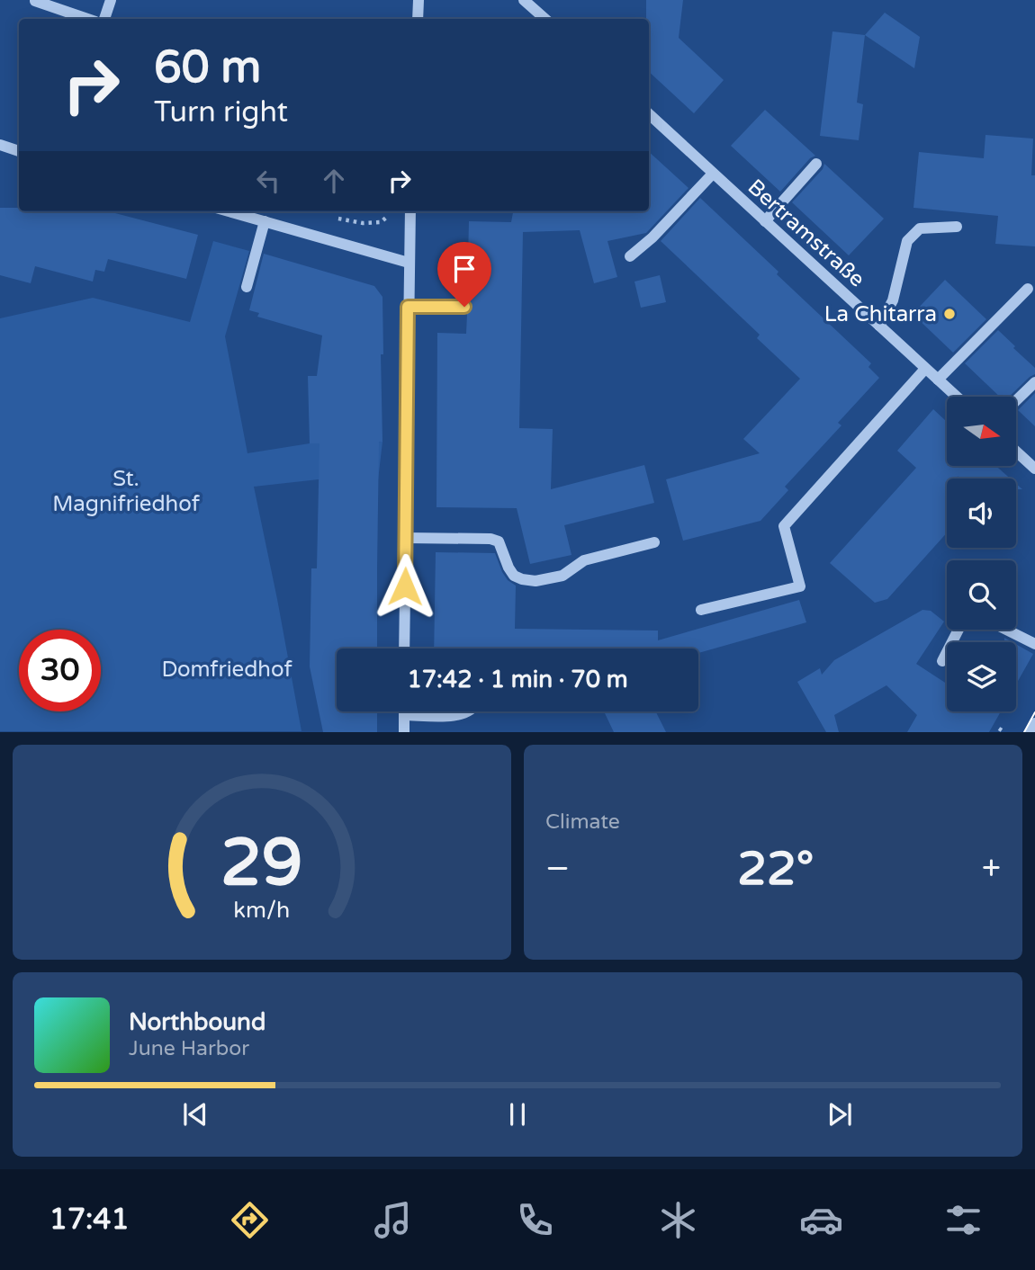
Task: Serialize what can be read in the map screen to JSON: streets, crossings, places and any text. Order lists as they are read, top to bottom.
{
  "streets": {
    "street": ["Bertramstraße"]
  },
  "parks": ["St. Magnifriedhof", "Domfriedhof"],
  "places": ["La Chitarra"],
  "north": "right",
  "page": {
    "turn": ["60 m", "Turn right"],
    "limit": "30",
    "trip": "17:42 · 1 min · 70 m",
    "tile": "Climate",
    "heat": ["−", "22°", "+"],
    "song": ["Northbound", "June Harbor"],
    "tabs": "17:41",
    "gauge": ["29", "km/h"]
  }
}
